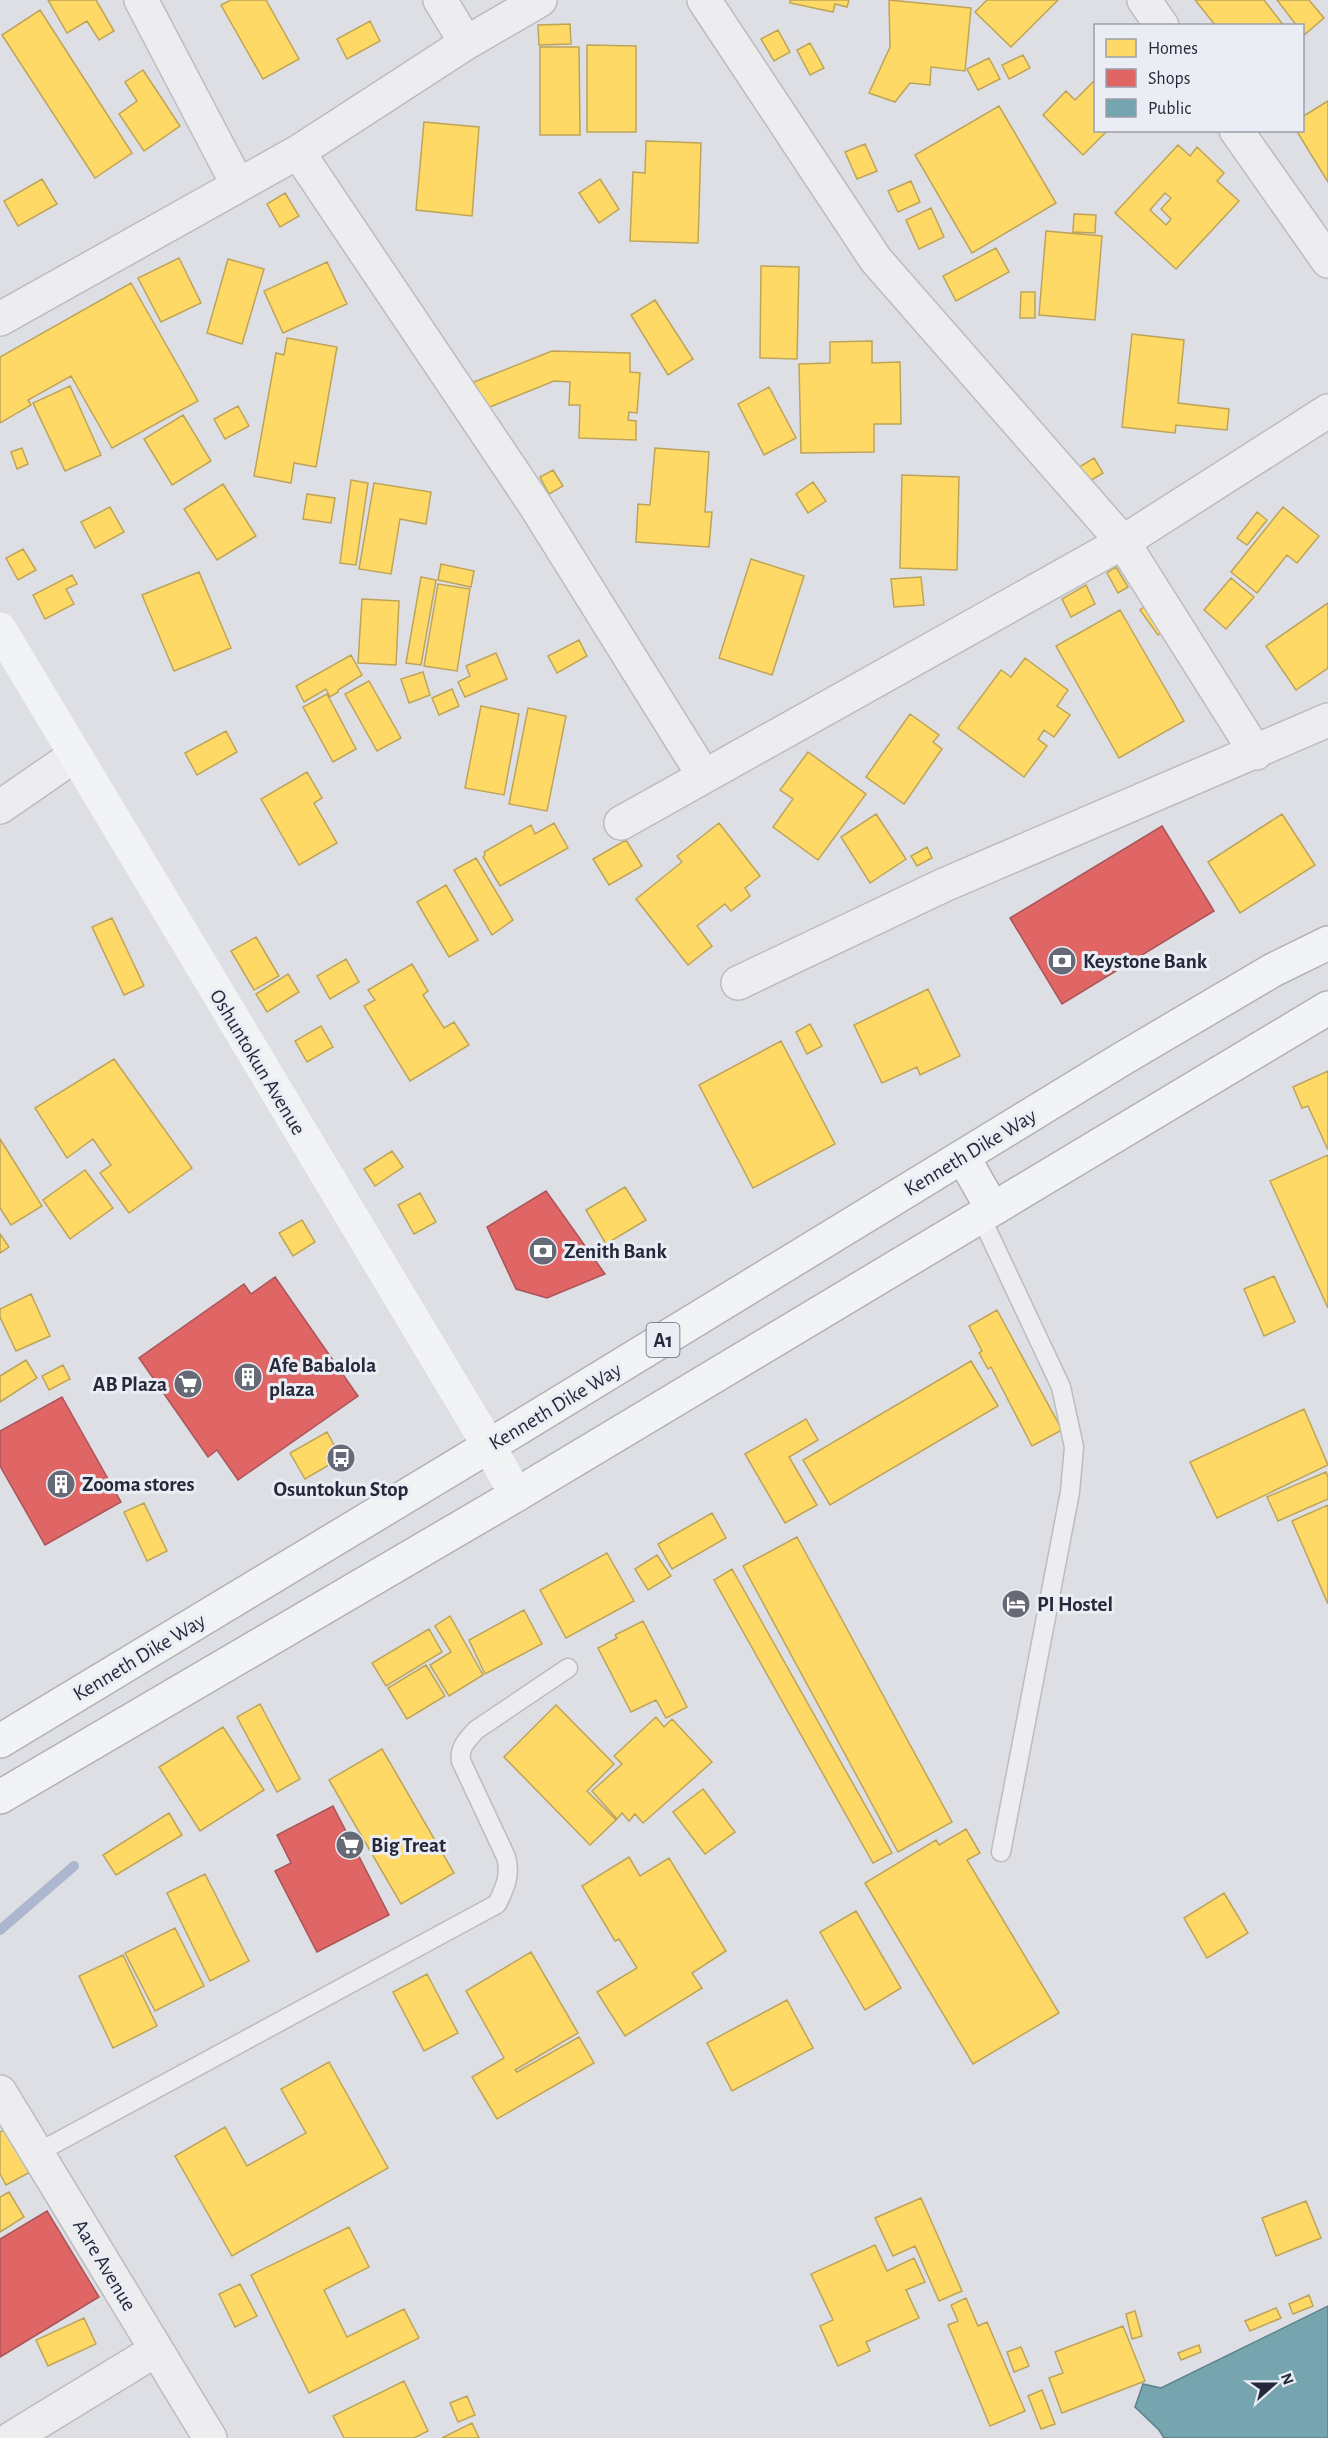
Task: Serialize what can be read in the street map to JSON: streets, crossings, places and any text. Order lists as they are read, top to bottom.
{
  "streets": {
    "main road": ["Oshuntokun Avenue", "Kenneth Dike Way", "A1"],
    "street": ["Aare Avenue"]
  },
  "crossings": [
    ["Oshuntokun Avenue", "Kenneth Dike Way"]
  ],
  "places": {
    "bank": ["Keystone Bank", "Zenith Bank"],
    "building": ["Afe Babalola plaza", "Zooma stores"],
    "supermarket": ["AB Plaza", "Big Treat"],
    "bus stop": ["Osuntokun Stop"],
    "hotel": ["PI Hostel"]
  },
  "legend": ["Homes", "Shops", "Public"],
  "north": "right"
}
